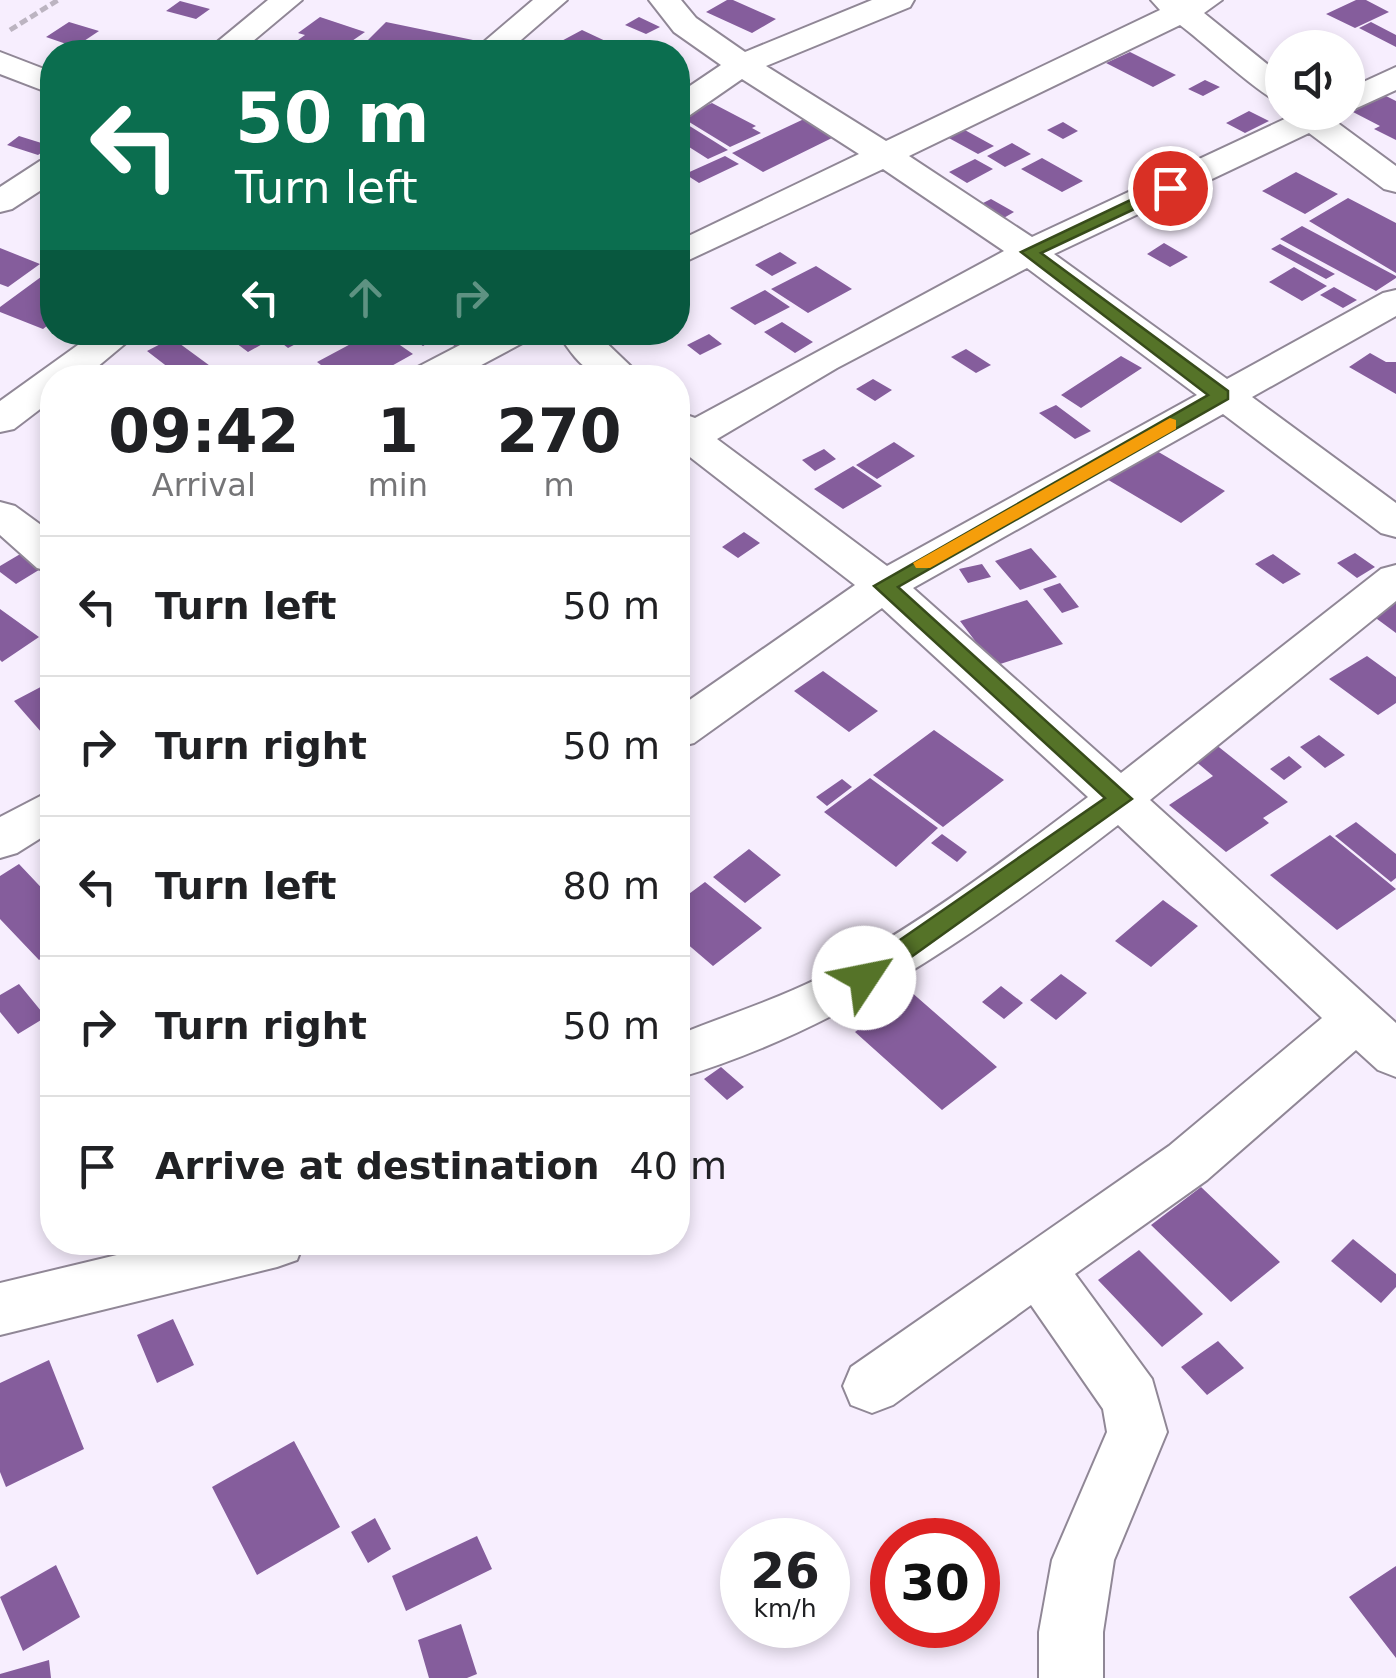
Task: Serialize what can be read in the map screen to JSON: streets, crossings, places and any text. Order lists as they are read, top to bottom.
{
  "page": {
    "turn": ["50 m", "Turn left"],
    "eta": [
      "09:42",
      "Arrival",
      "1",
      "min",
      "270",
      "m"
    ],
    "list": [
      {
        "name": "Turn left",
        "value": "50 m"
      },
      {
        "name": "Turn right",
        "value": "50 m"
      },
      {
        "name": "Turn left",
        "value": "80 m"
      },
      {
        "name": "Turn right",
        "value": "50 m"
      },
      {
        "name": "Arrive at destination",
        "value": "40 m"
      }
    ],
    "speed": "26 km/h",
    "limit": "30"
  }
}
